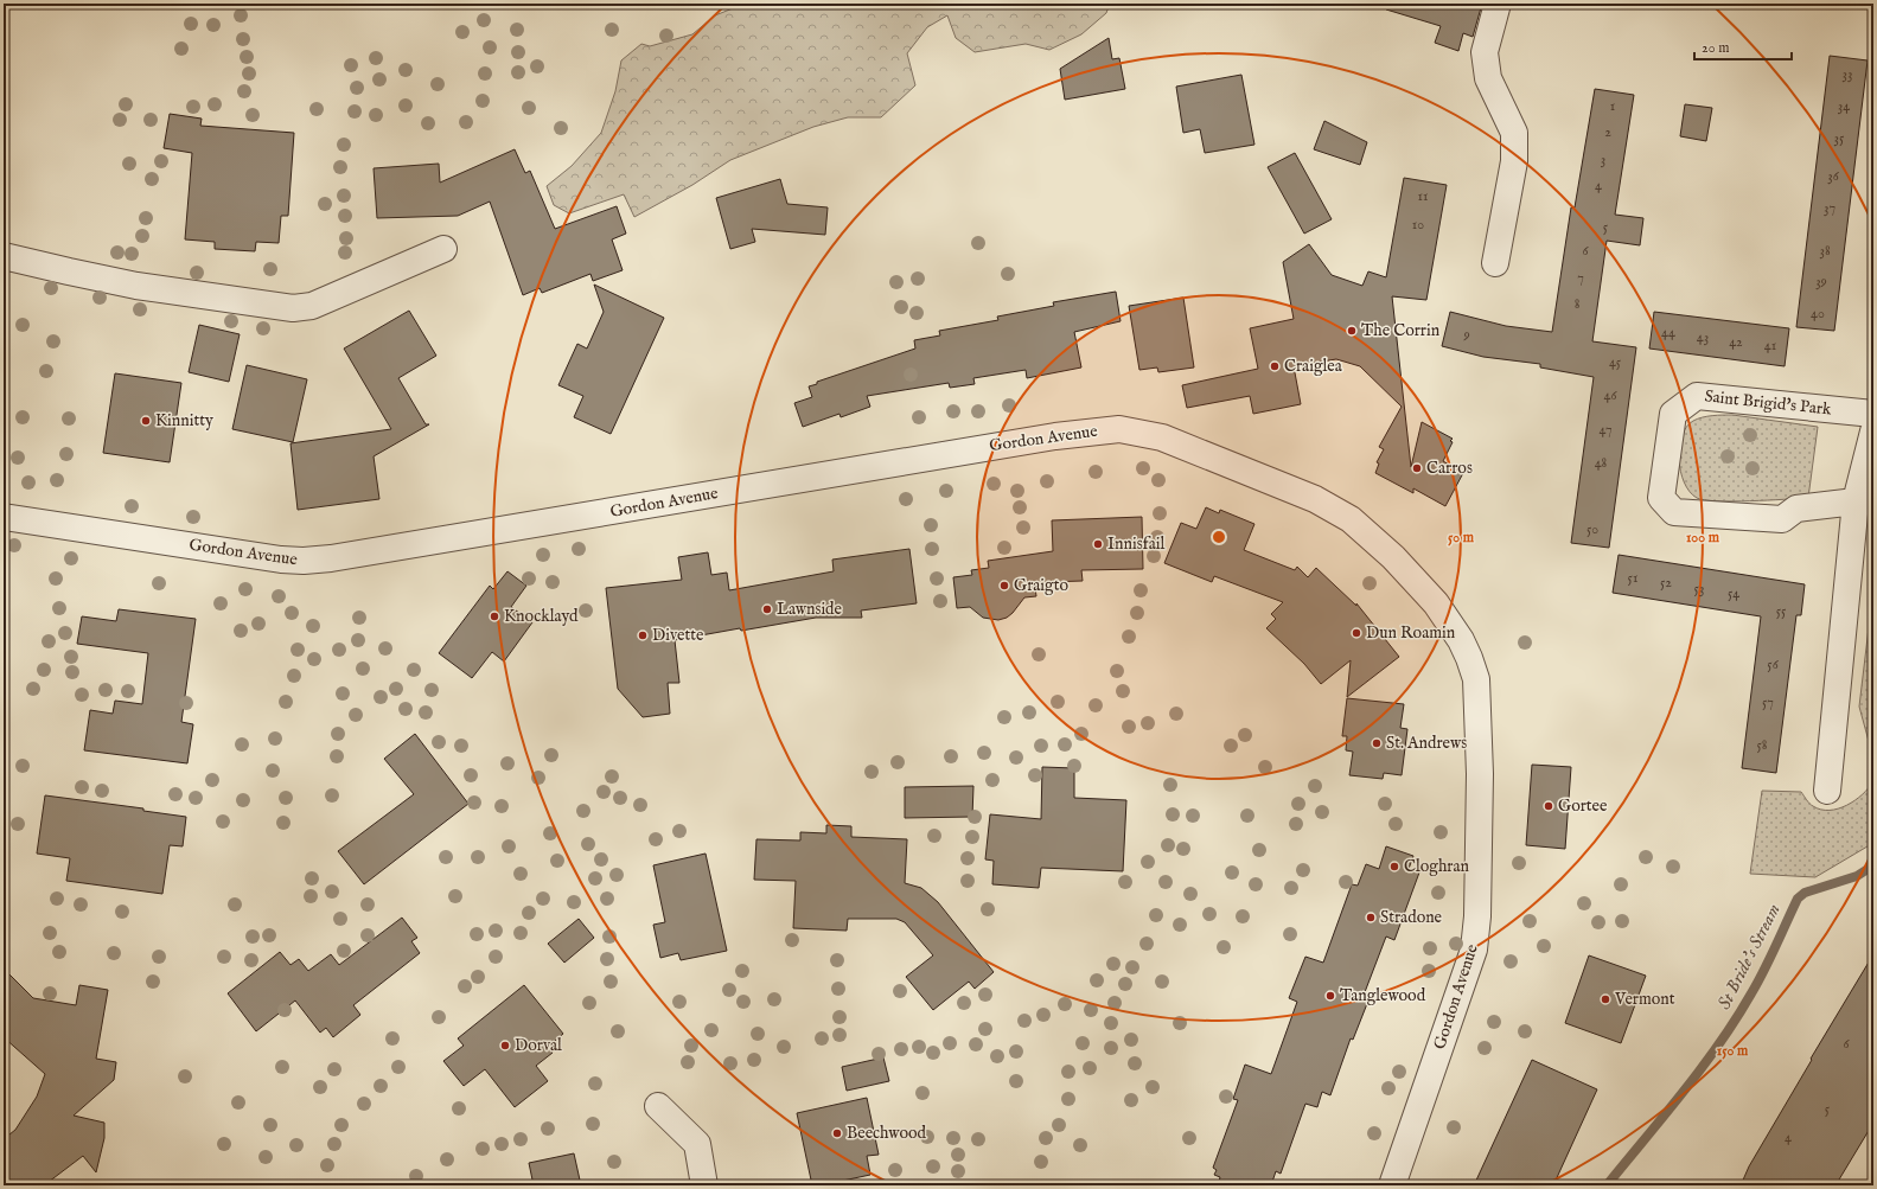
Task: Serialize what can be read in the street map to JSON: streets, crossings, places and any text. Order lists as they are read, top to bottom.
{
  "streets": {
    "street": ["Saint Brigid's Park", "Gordon Avenue"]
  },
  "water": ["St Bride's Stream"],
  "places": [
    "The Corrin",
    "Craiglea",
    "Kinnitty",
    "Carros",
    "Innisfail",
    "Graigto",
    "Lawnside",
    "Knocklayd",
    "Dun Roamin",
    "Divette",
    "St. Andrews",
    "Gortee",
    "Cloghran",
    "Stradone",
    "Tanglewood",
    "Vermont",
    "Dorval",
    "Beechwood"
  ],
  "house_numbers": [
    "33",
    "1",
    "34",
    "2",
    "35",
    "3",
    "36",
    "4",
    "11",
    "37",
    "10",
    "5",
    "6",
    "38",
    "7",
    "39",
    "8",
    "40",
    "44",
    "9",
    "43",
    "42",
    "41",
    "45",
    "46",
    "47",
    "48",
    "50",
    "51",
    "52",
    "53",
    "54",
    "55",
    "56",
    "57",
    "58",
    "6",
    "5",
    "4"
  ],
  "scale_bar": "20 m",
  "rings": ["50 m", "100 m", "150 m"]
}
